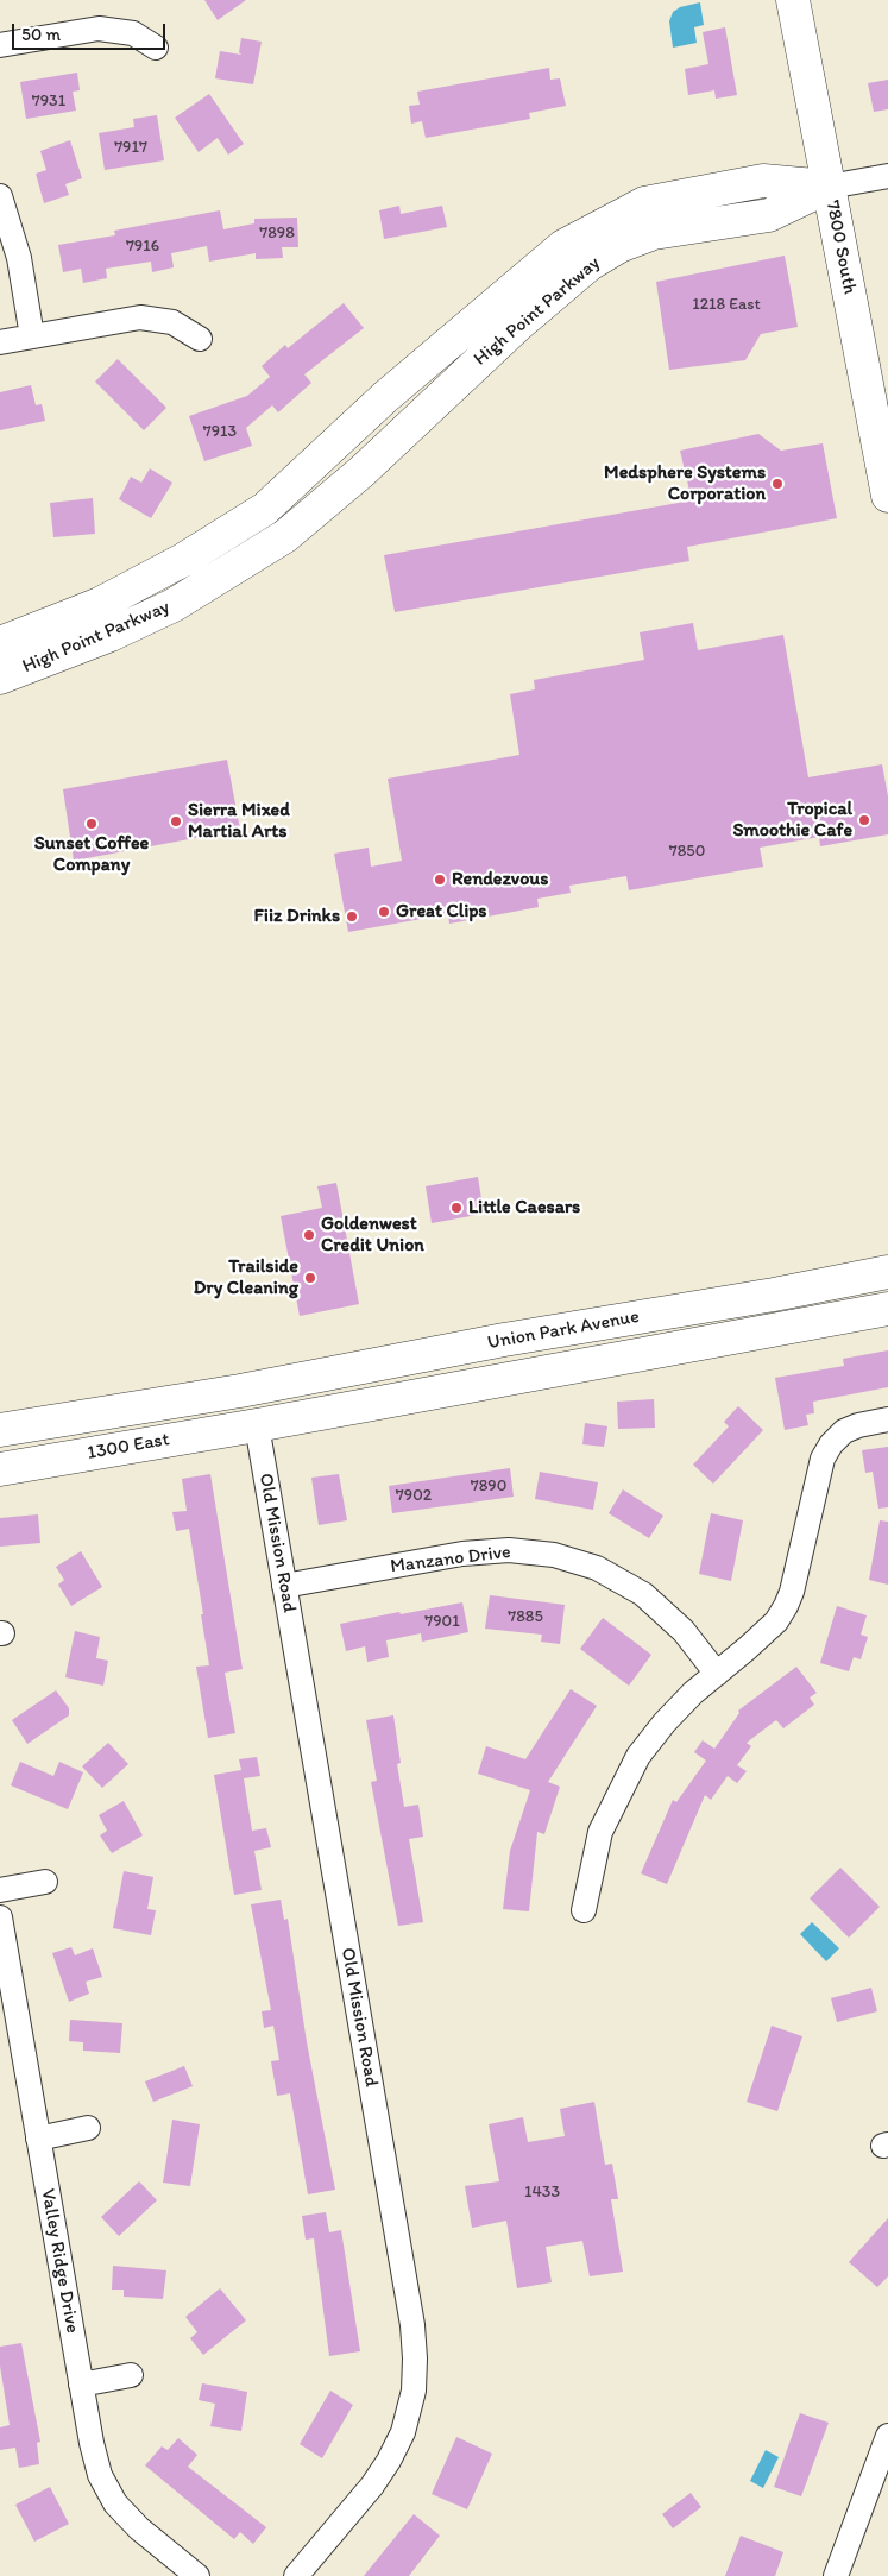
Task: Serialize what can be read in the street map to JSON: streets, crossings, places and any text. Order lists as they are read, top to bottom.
{
  "streets": {
    "main road": [
      "7800 South",
      "High Point Parkway",
      "Union Park Avenue",
      "1300 East"
    ],
    "street": ["Old Mission Road", "Manzano Drive", "Valley Ridge Drive"]
  },
  "crossings": [
    ["7800 South", "High Point Parkway"],
    ["Union Park Avenue", "1300 East"],
    ["Union Park Avenue", "Old Mission Road"],
    ["1300 East", "Old Mission Road"],
    ["Old Mission Road", "Manzano Drive"]
  ],
  "places": [
    "Medsphere Systems Corporation",
    "Tropical Smoothie Cafe",
    "Sierra Mixed Martial Arts",
    "Sunset Coffee Company",
    "Rendezvous",
    "Great Clips",
    "Fiiz Drinks",
    "Little Caesars",
    "Goldenwest Credit Union",
    "Trailside Dry Cleaning"
  ],
  "house_numbers": [
    "7931",
    "7917",
    "7898",
    "7916",
    "1218 East",
    "7913",
    "7850",
    "7890",
    "7902",
    "7885",
    "7901",
    "1433"
  ],
  "scale_bar": "50 m"
}
